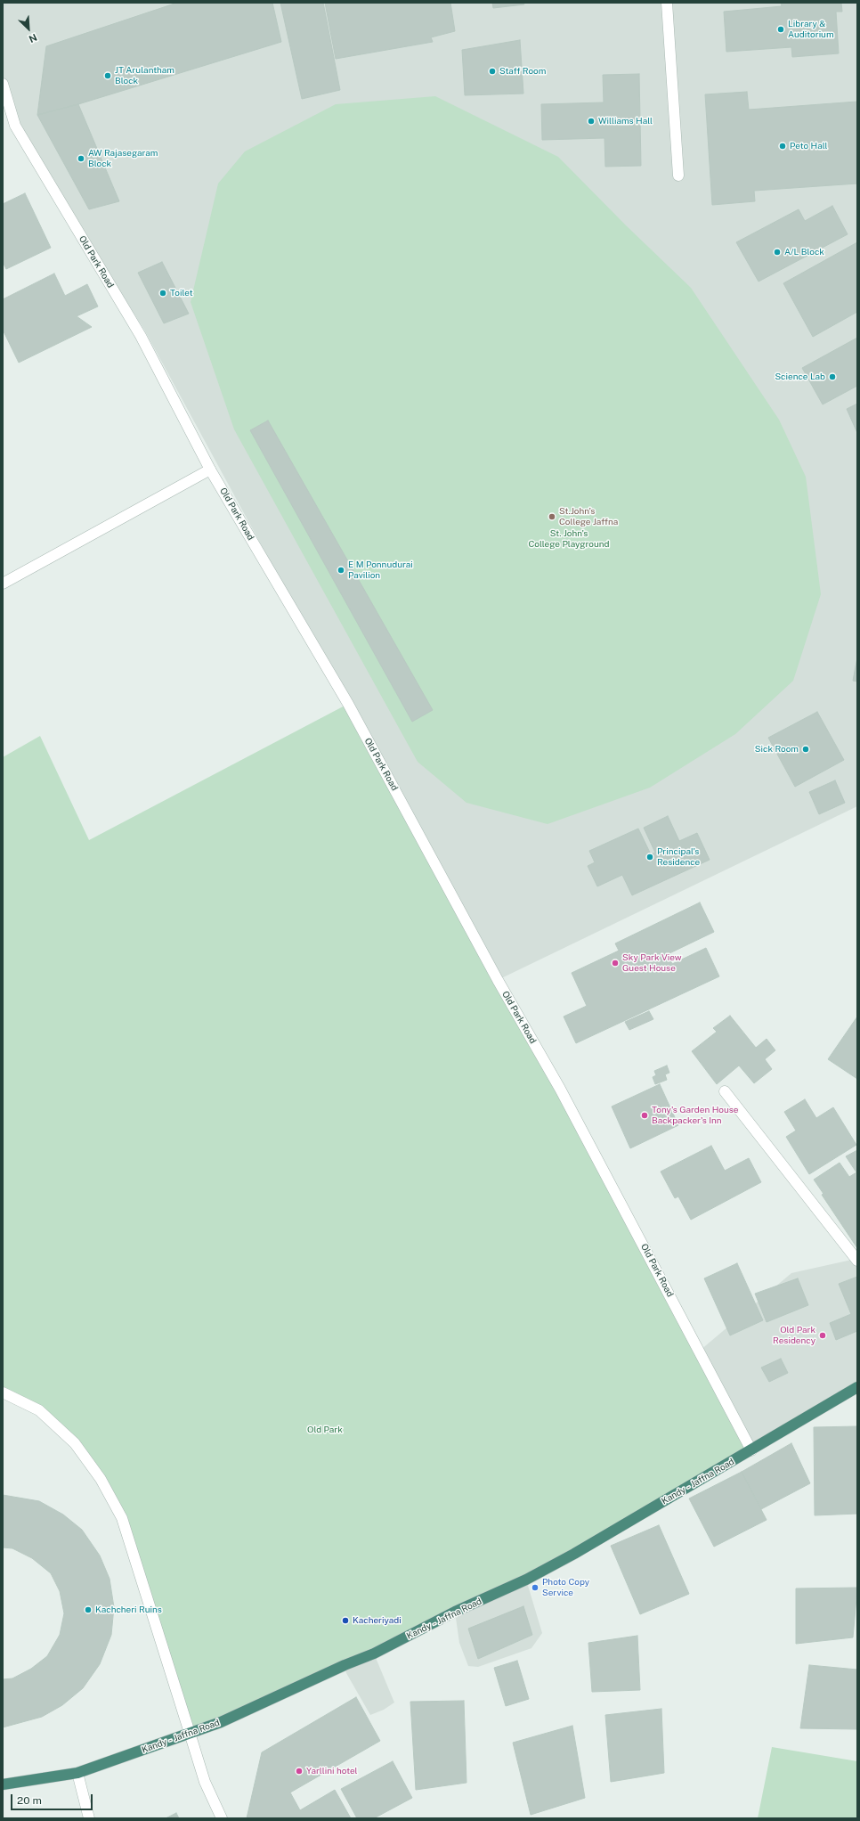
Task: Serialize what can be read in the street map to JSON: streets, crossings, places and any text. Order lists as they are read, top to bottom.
{
  "streets": {
    "highway": ["Kandy - Jaffna Road"],
    "street": ["Old Park Road"]
  },
  "crossings": [
    ["Old Park Road", "Kandy - Jaffna Road"]
  ],
  "parks": ["St. John's College Playground", "Old Park"],
  "places": [
    "Library & Auditorium",
    "Staff Room",
    "JT Arulantham Block",
    "Williams Hall",
    "Peto Hall",
    "AW Rajasegaram Block",
    "A/L Block",
    "Toilet",
    "Science Lab",
    "St.John's College Jaffna",
    "E M Ponnudurai Pavilion",
    "Sick Room",
    "Principal's Residence",
    "Sky Park View Guest House",
    "Tony's Garden House Backpacker's Inn",
    "Old Park Residency",
    "Photo Copy Service",
    "Kachcheri Ruins",
    "Kacheriyadi",
    "Yarllini hotel"
  ],
  "scale_bar": "20 m",
  "north": "bottom right"
}
